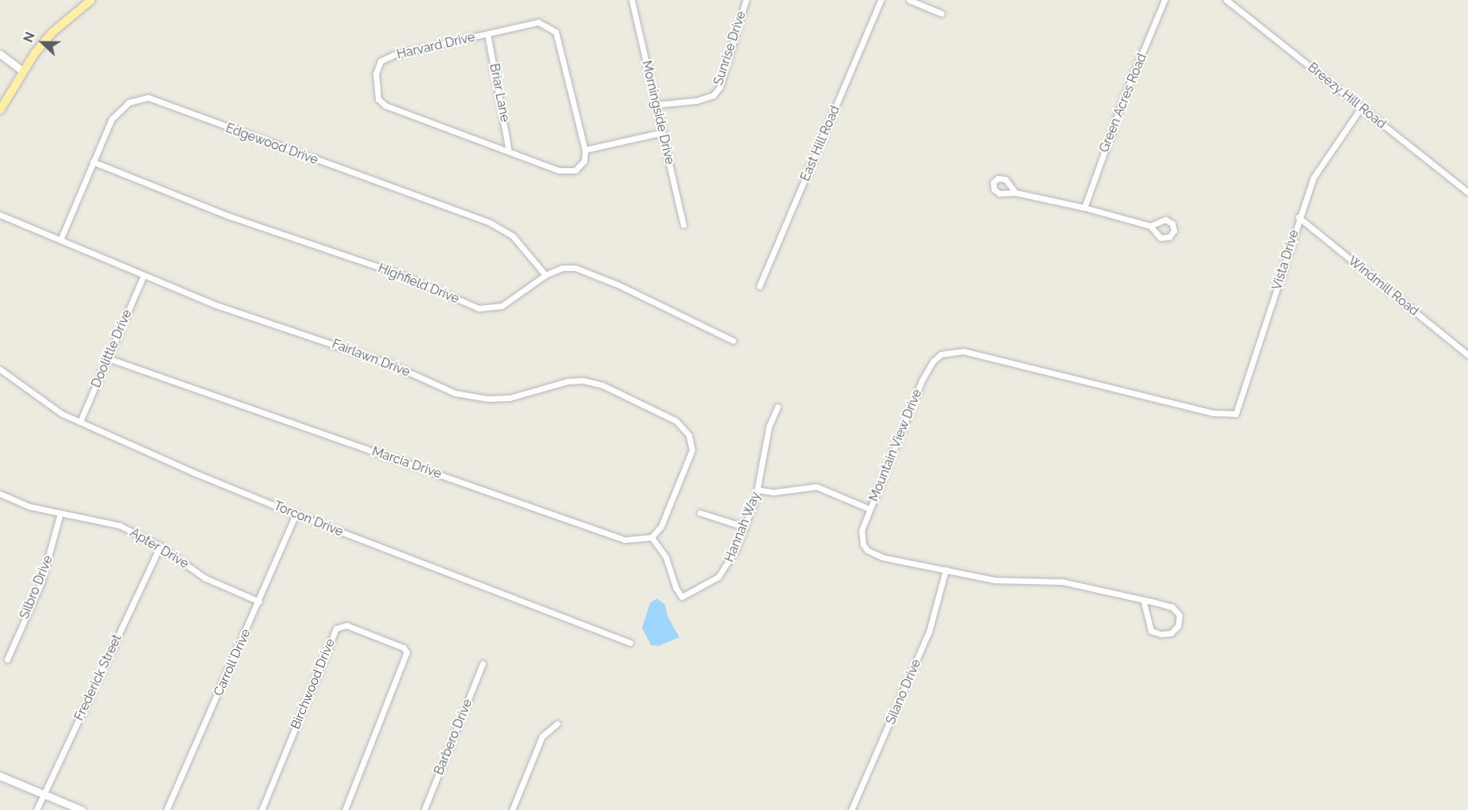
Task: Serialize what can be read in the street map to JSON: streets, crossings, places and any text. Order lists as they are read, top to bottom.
{
  "streets": {
    "street": [
      "Harvard Drive",
      "Sunrise Drive",
      "Briar Lane",
      "Breezy Hill Road",
      "Green Acres Road",
      "Morningside Drive",
      "East Hill Road",
      "Edgewood Drive",
      "Vista Drive",
      "Highfield Drive",
      "Windmill Road",
      "Doolittle Drive",
      "Fairlawn Drive",
      "Mountain View Drive",
      "Marcia Drive",
      "Torcon Drive",
      "Hannah Way",
      "Apter Drive",
      "Silbro Drive",
      "Carroll Drive",
      "Frederick Street",
      "Birchwood Drive",
      "Silano Drive",
      "Barbero Drive"
    ]
  },
  "crossings": [
    ["Harvard Drive", "Briar Lane"],
    ["Sunrise Drive", "Morningside Drive"],
    ["Breezy Hill Road", "Vista Drive"],
    ["Edgewood Drive", "Highfield Drive"],
    ["Edgewood Drive", "Fairlawn Drive"],
    ["Vista Drive", "Windmill Road"],
    ["Vista Drive", "Mountain View Drive"],
    ["Doolittle Drive", "Fairlawn Drive"],
    ["Doolittle Drive", "Marcia Drive"],
    ["Doolittle Drive", "Torcon Drive"],
    ["Fairlawn Drive", "Marcia Drive"],
    ["Fairlawn Drive", "Hannah Way"],
    ["Mountain View Drive", "Silano Drive"],
    ["Marcia Drive", "Hannah Way"],
    ["Torcon Drive", "Carroll Drive"],
    ["Apter Drive", "Silbro Drive"],
    ["Apter Drive", "Carroll Drive"],
    ["Apter Drive", "Frederick Street"]
  ],
  "north": "left"
}
